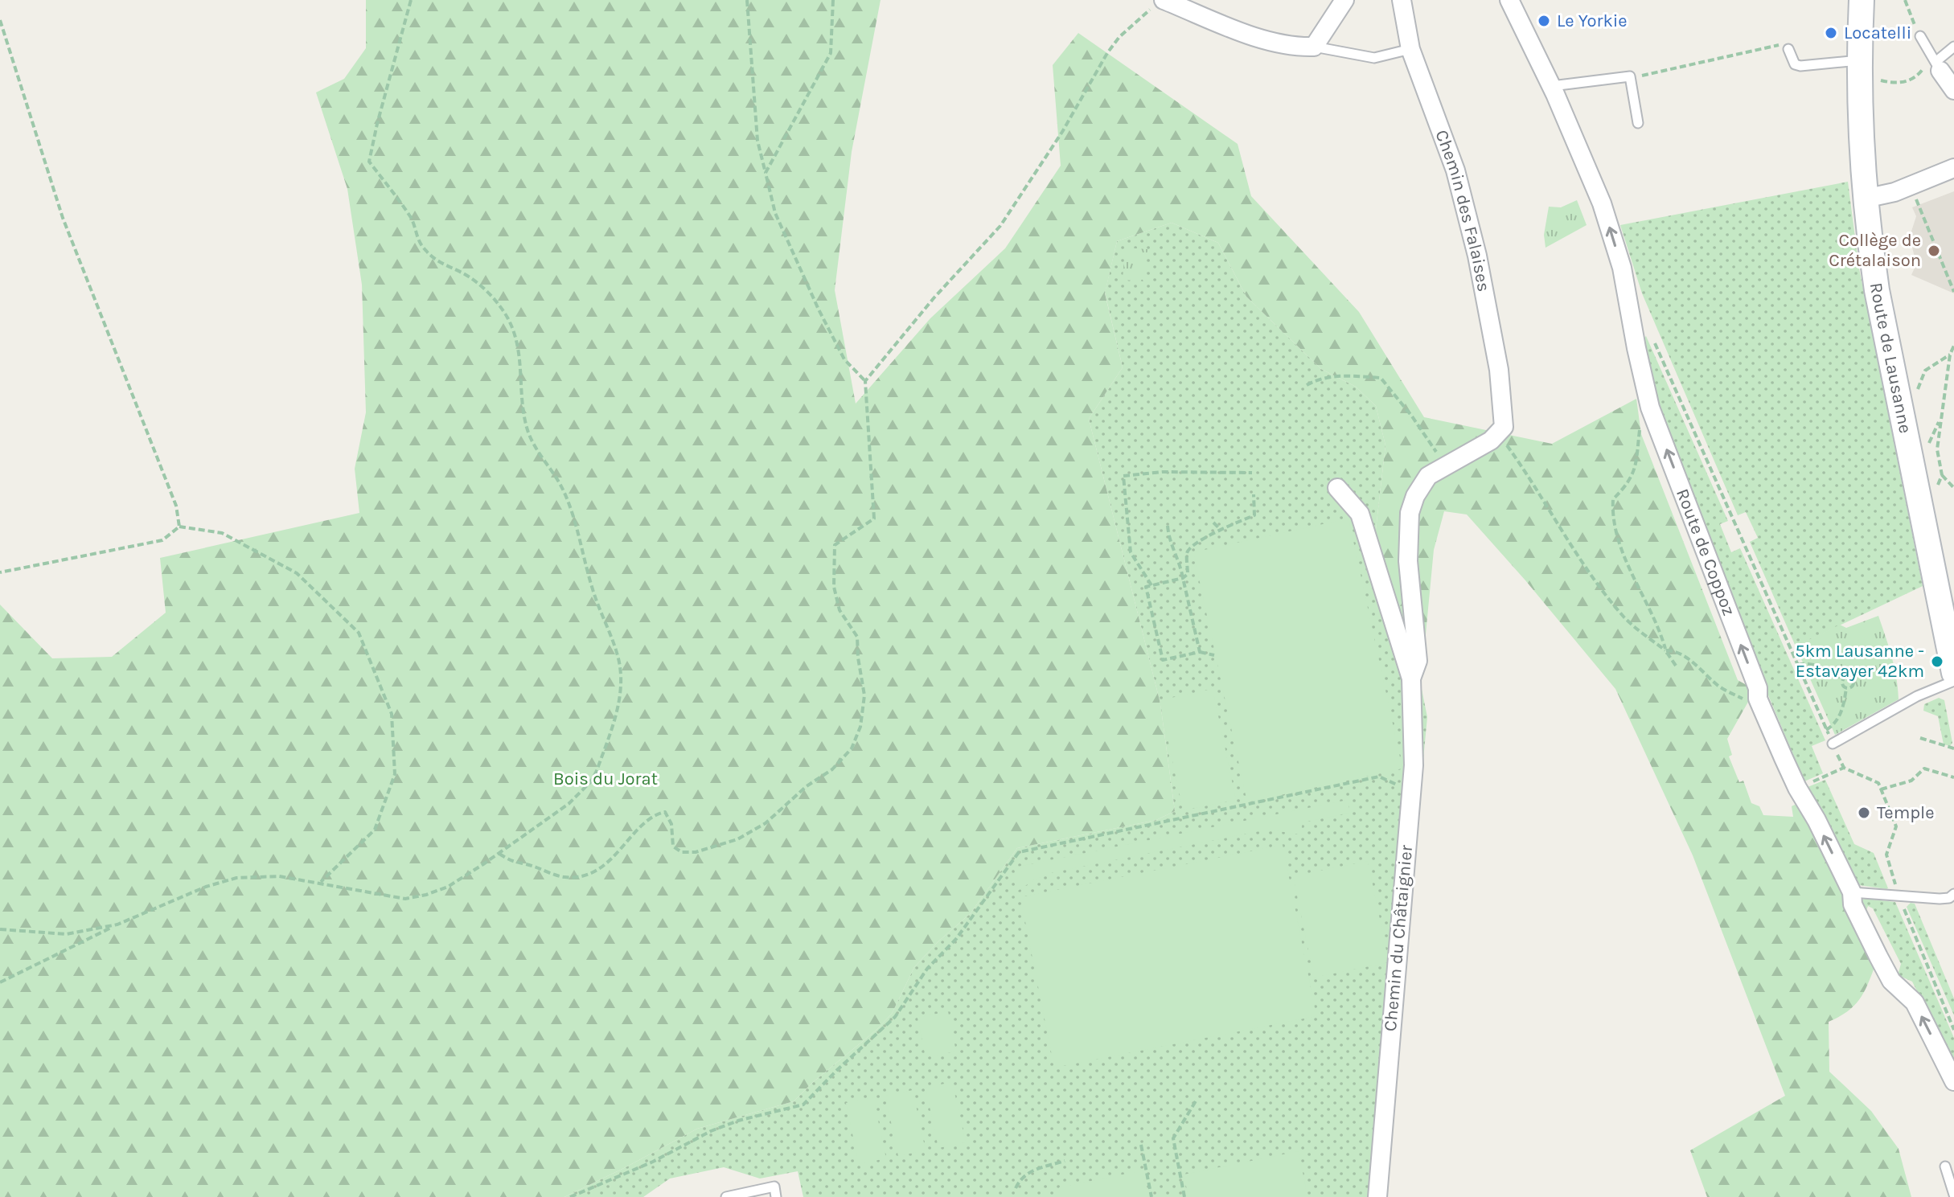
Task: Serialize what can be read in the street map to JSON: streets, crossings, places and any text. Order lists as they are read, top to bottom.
{
  "streets": {
    "main road": ["Route de Lausanne"],
    "street": ["Chemin des Falaises", "Route de Coppoz", "Chemin du Châtaignier"]
  },
  "crossings": [
    ["Chemin des Falaises", "Chemin du Châtaignier"]
  ],
  "one_way": ["Route de Coppoz"],
  "parks": ["Bois du Jorat"],
  "places": [
    "Le Yorkie",
    "Locatelli",
    "Collège de Crétalaison",
    "5km Lausanne - Estavayer 42km",
    "Temple"
  ]
}
